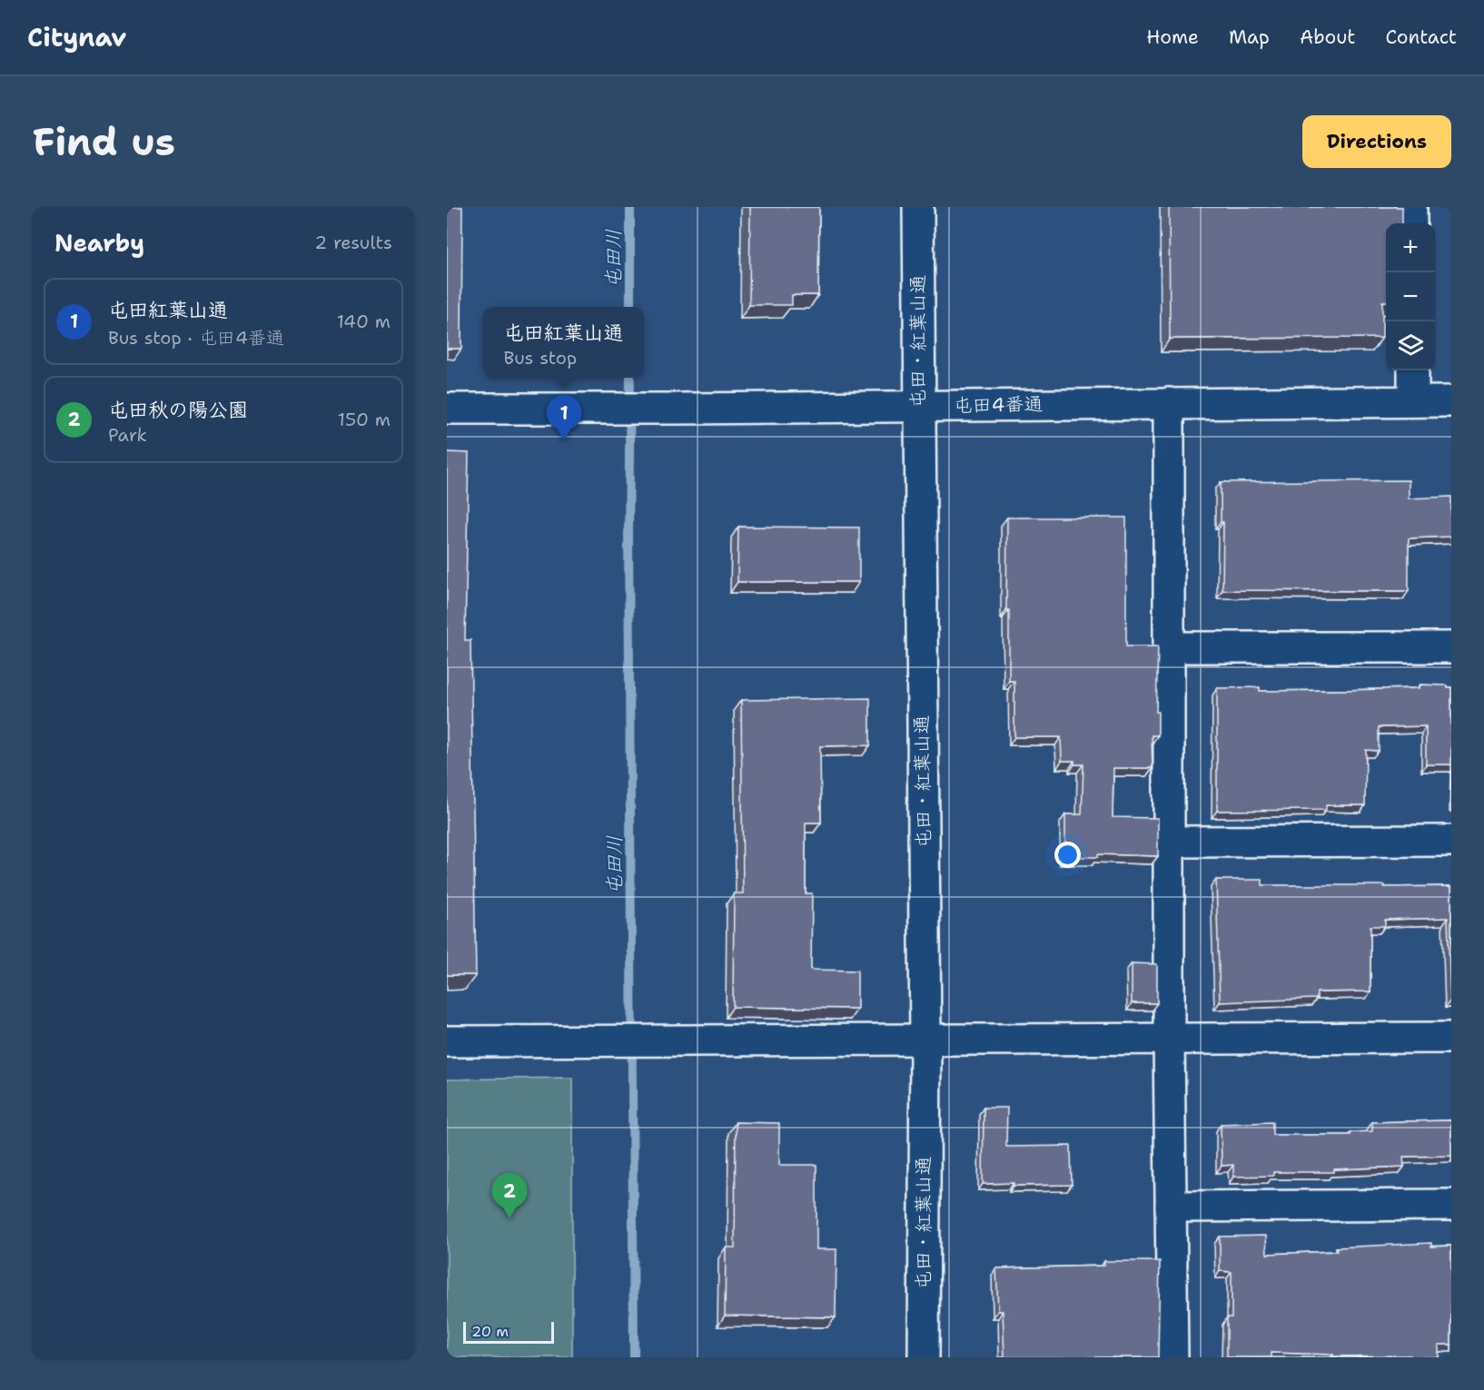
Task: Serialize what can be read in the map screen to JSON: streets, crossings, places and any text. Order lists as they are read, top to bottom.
{
  "streets": {
    "street": ["屯田・紅葉山通", "屯田4番通"]
  },
  "crossings": [
    ["屯田・紅葉山通", "屯田4番通"]
  ],
  "water": ["屯田川"],
  "scale_bar": "20 m",
  "page": {
    "header": "Citynav",
    "nav": [
      "Home",
      "Map",
      "About",
      "Contact"
    ],
    "buttons": "Directions",
    "title": "Find us",
    "heading": ["Nearby", "2 results"],
    "map_buttons": ["+", "−"],
    "list": [
      {
        "mark": "1",
        "name": "屯田紅葉山通",
        "note": "Bus stop · 屯田4番通",
        "value": "140 m"
      },
      {
        "mark": "2",
        "name": "屯田秋の陽公園",
        "note": "Park",
        "value": "150 m"
      }
    ],
    "popup": ["屯田紅葉山通", "Bus stop"],
    "pins": ["1", "2"],
    "scale": "20 m"
  }
}
